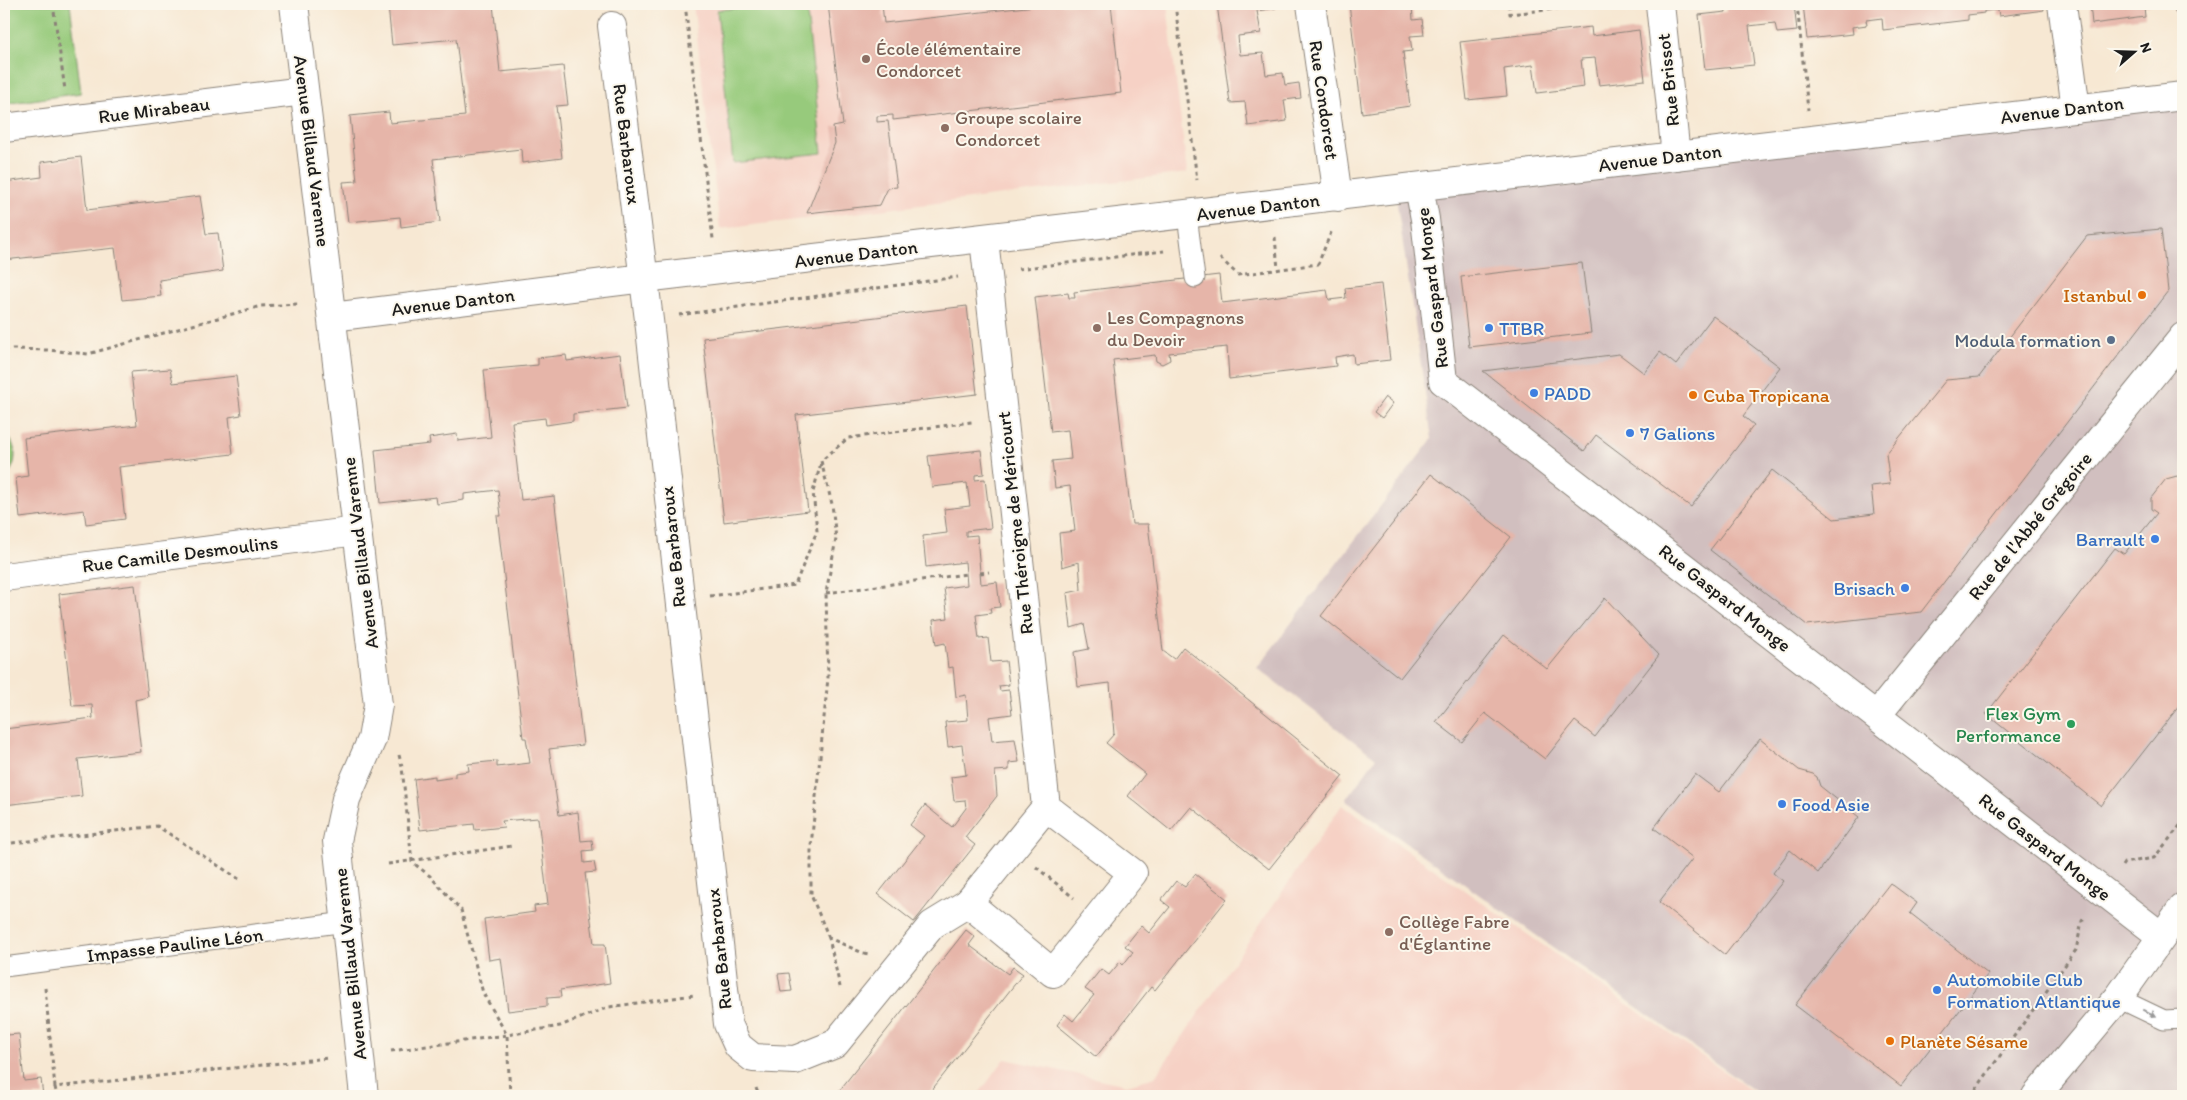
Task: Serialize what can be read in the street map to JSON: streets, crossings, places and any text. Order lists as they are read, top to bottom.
{
  "streets": {
    "street": [
      "Rue Brissot",
      "Rue Condorcet",
      "Rue Mirabeau",
      "Avenue Danton",
      "Rue Barbaroux",
      "Avenue Billaud Varenne",
      "Rue Gaspard Monge",
      "Rue Théroigne de Méricourt",
      "Rue de l'Abbé Grégoire",
      "Rue Camille Desmoulins"
    ],
    "lane": ["Impasse Pauline Léon"]
  },
  "crossings": [
    ["Rue Brissot", "Avenue Danton"],
    ["Rue Condorcet", "Avenue Danton"],
    ["Rue Mirabeau", "Avenue Billaud Varenne"],
    ["Avenue Danton", "Rue Barbaroux"],
    ["Avenue Danton", "Avenue Billaud Varenne"],
    ["Avenue Danton", "Rue Gaspard Monge"],
    ["Avenue Danton", "Rue Théroigne de Méricourt"],
    ["Avenue Billaud Varenne", "Rue Camille Desmoulins"],
    ["Avenue Billaud Varenne", "Impasse Pauline Léon"],
    ["Rue Gaspard Monge", "Rue de l'Abbé Grégoire"]
  ],
  "places": [
    "École élémentaire Condorcet",
    "Groupe scolaire Condorcet",
    "Istanbul",
    "Les Compagnons du Devoir",
    "TTBR",
    "Modula formation",
    "PADD",
    "Cuba Tropicana",
    "7 Galions",
    "Barrault",
    "Brisach",
    "Flex Gym Performance",
    "Food Asie",
    "Collège Fabre d'Églantine",
    "Automobile Club Formation Atlantique",
    "Planète Sésame"
  ],
  "north": "right"
}
